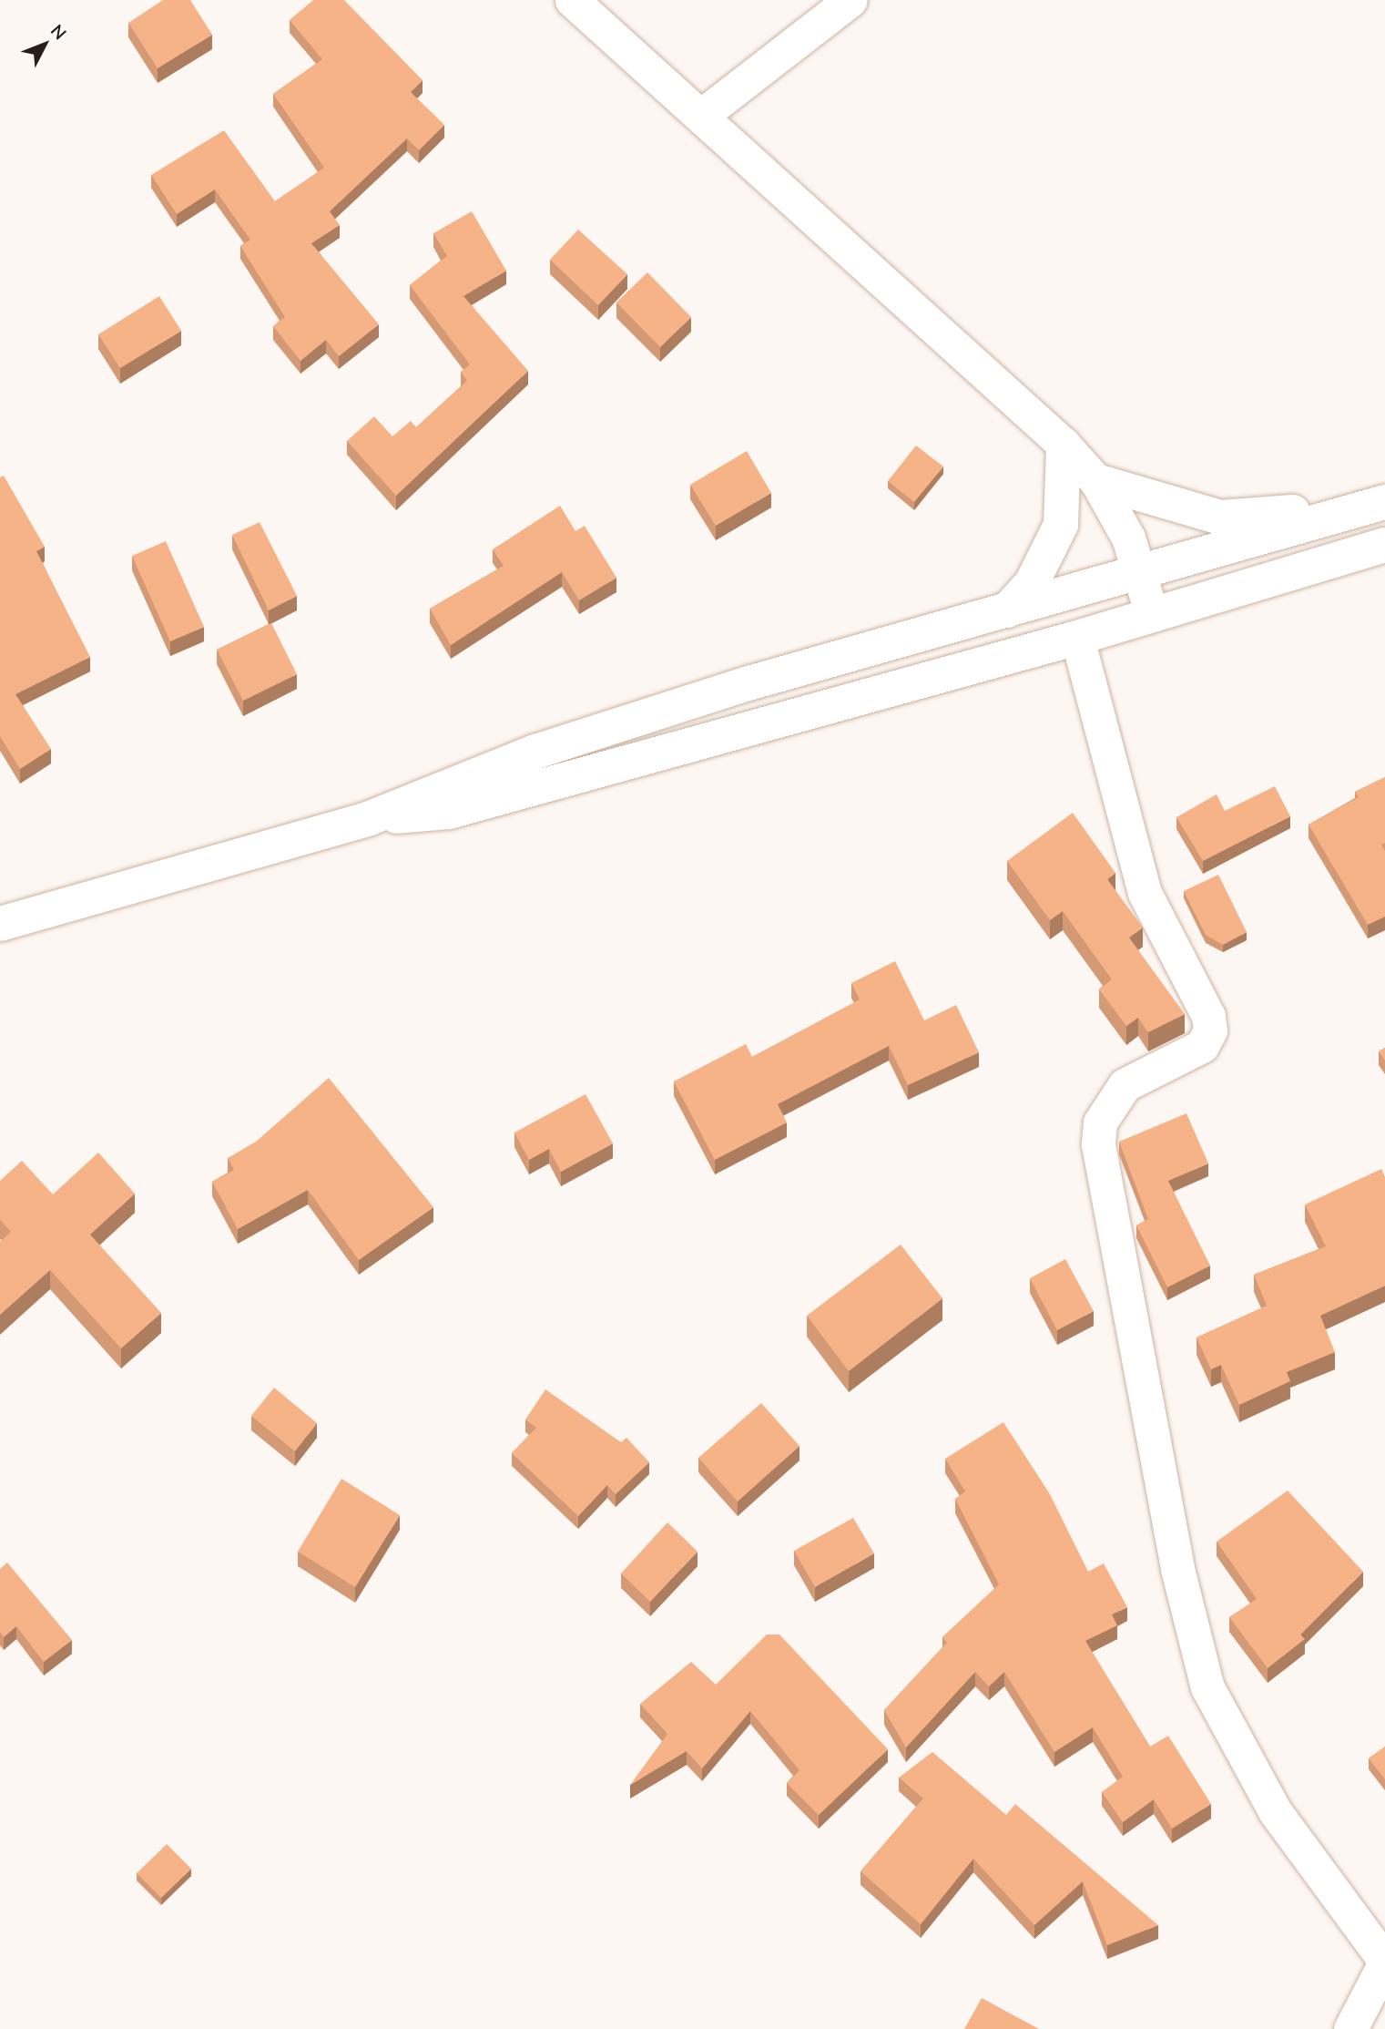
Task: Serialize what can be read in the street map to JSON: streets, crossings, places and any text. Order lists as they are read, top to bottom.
{
  "north": "top right"
}
